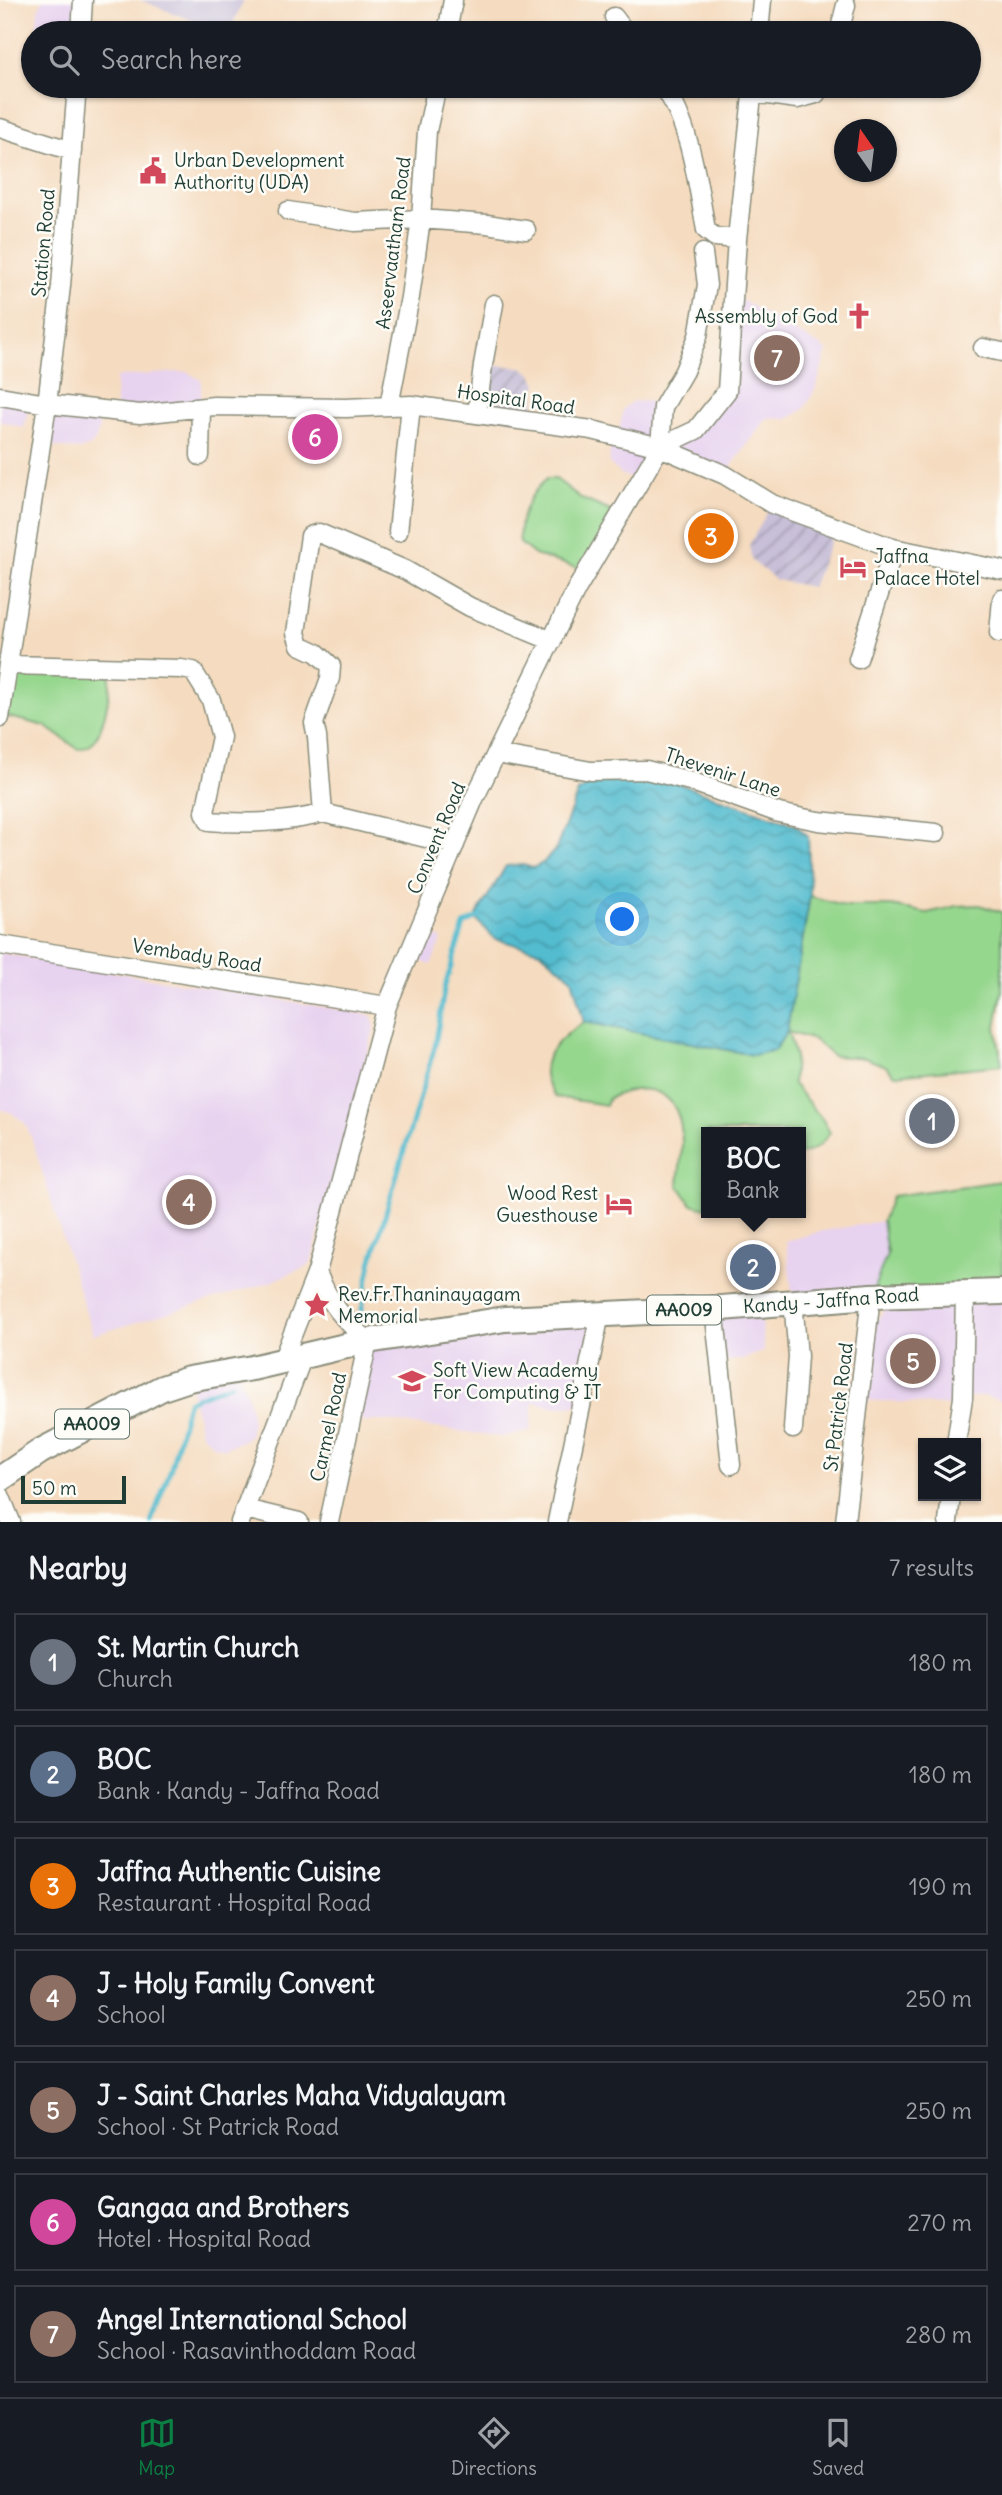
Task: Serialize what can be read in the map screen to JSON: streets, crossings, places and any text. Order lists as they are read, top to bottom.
{
  "streets": {
    "highway": ["Kandy - Jaffna Road", "AA009"],
    "street": [
      "Station Road",
      "Aseervaatham Road",
      "Hospital Road",
      "Thevenir Lane",
      "Convent Road",
      "Vembady Road",
      "St Patrick Road",
      "Carmel Road"
    ]
  },
  "crossings": [
    ["Station Road", "Hospital Road"],
    ["Aseervaatham Road", "Hospital Road"],
    ["Hospital Road", "Convent Road"],
    ["Thevenir Lane", "Convent Road"],
    ["Convent Road", "Vembady Road"],
    ["Convent Road", "Kandy - Jaffna Road"],
    ["Kandy - Jaffna Road", "St Patrick Road"],
    ["Kandy - Jaffna Road", "Carmel Road"]
  ],
  "places": {
    "public building": ["Urban Development Authority (UDA)"],
    "church": ["Assembly of God"],
    "hotel": ["Jaffna Palace Hotel", "Wood Rest Guesthouse"],
    "place": ["Rev.Fr.Thaninayagam Memorial"],
    "school or university": ["Soft View Academy For Computing & IT"]
  },
  "scale_bar": "50 m",
  "north": "top",
  "page": {
    "search": "Search here",
    "pins": [
      "7",
      "6",
      "3",
      "1",
      "4",
      "2",
      "5"
    ],
    "popup": ["BOC", "Bank"],
    "scale": "50 m",
    "heading": ["Nearby", "7 results"],
    "list": [
      {
        "mark": "1",
        "name": "St. Martin Church",
        "note": "Church",
        "value": "180 m"
      },
      {
        "mark": "2",
        "name": "BOC",
        "note": "Bank · Kandy - Jaffna Road",
        "value": "180 m"
      },
      {
        "mark": "3",
        "name": "Jaffna Authentic Cuisine",
        "note": "Restaurant · Hospital Road",
        "value": "190 m"
      },
      {
        "mark": "4",
        "name": "J - Holy Family Convent",
        "note": "School",
        "value": "250 m"
      },
      {
        "mark": "5",
        "name": "J - Saint Charles Maha Vidyalayam",
        "note": "School · St Patrick Road",
        "value": "250 m"
      },
      {
        "mark": "6",
        "name": "Gangaa and Brothers",
        "note": "Hotel · Hospital Road",
        "value": "270 m"
      },
      {
        "mark": "7",
        "name": "Angel International School",
        "note": "School · Rasavinthoddam Road",
        "value": "280 m"
      }
    ],
    "nav": ["Map", "Directions", "Saved"]
  }
}
